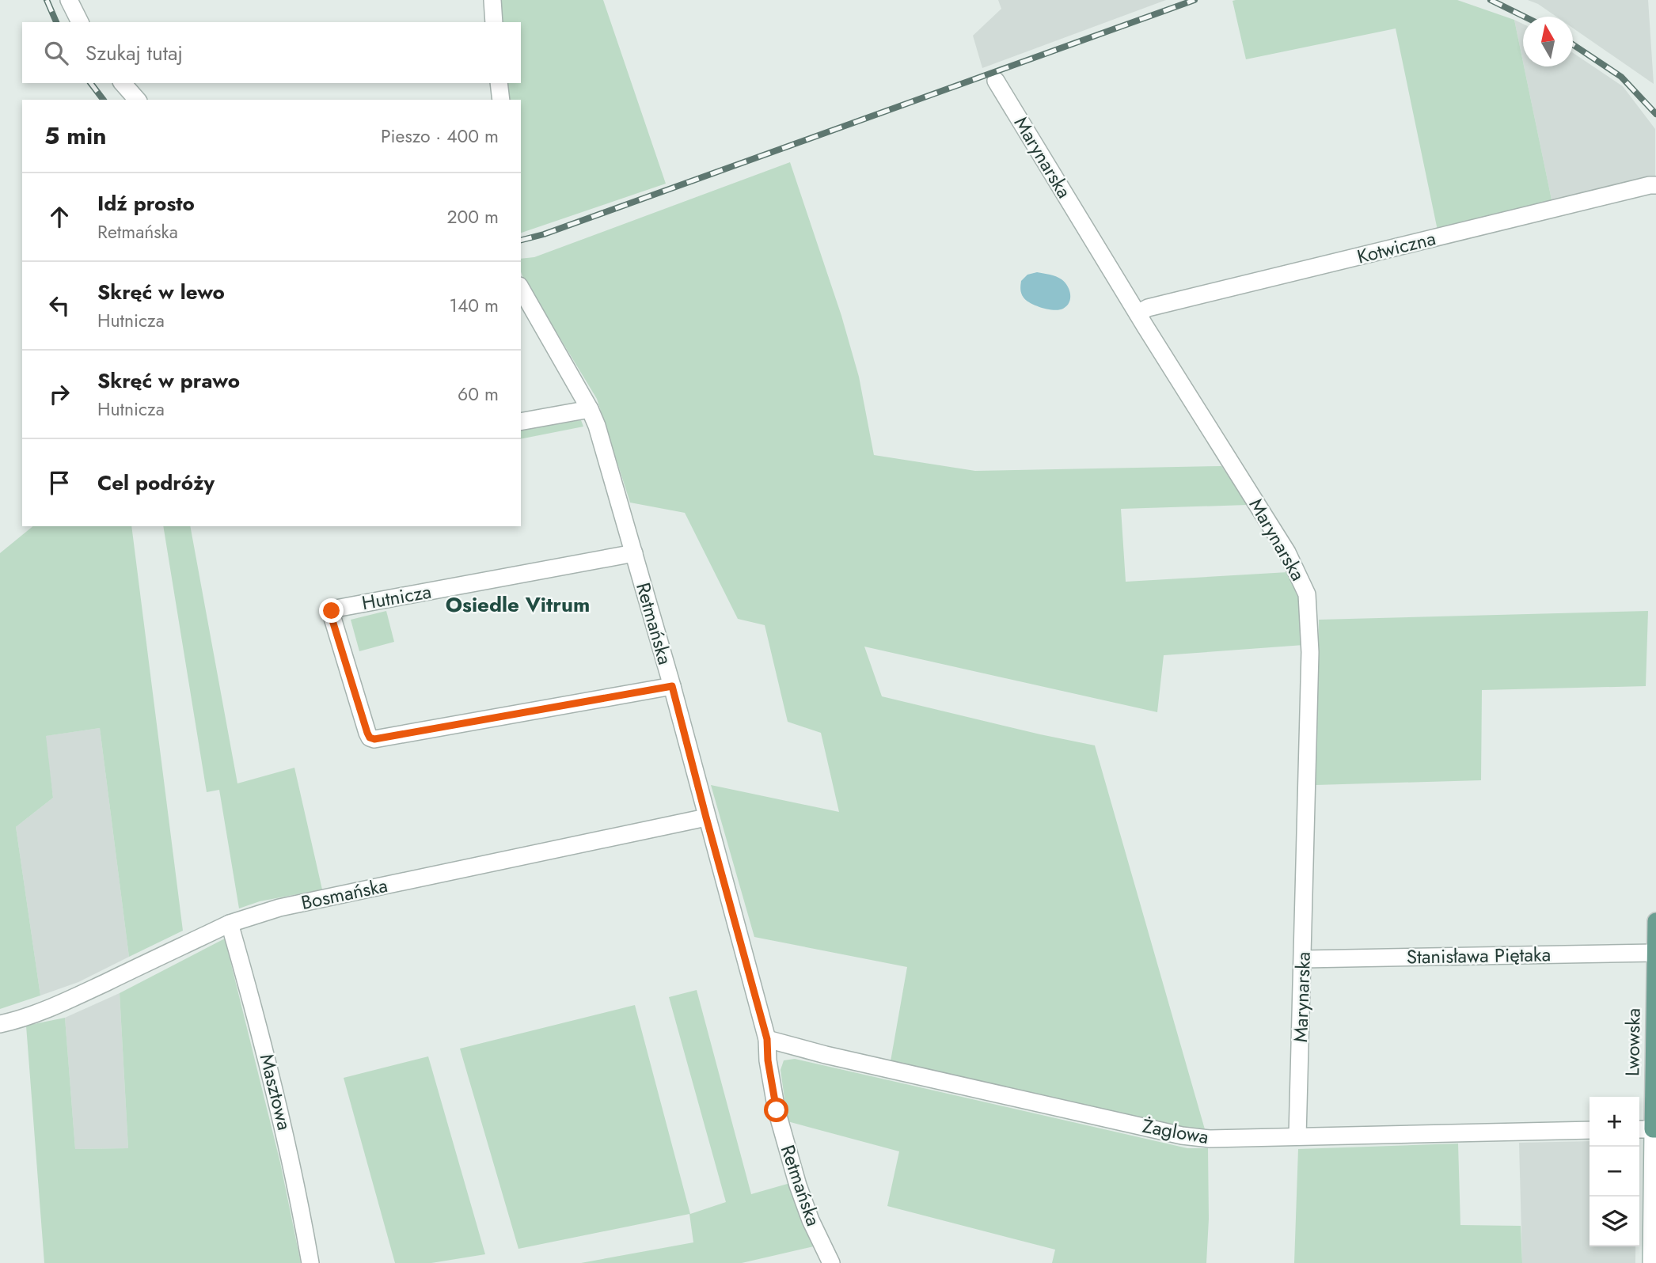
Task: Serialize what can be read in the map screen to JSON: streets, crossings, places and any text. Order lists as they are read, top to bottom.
{
  "streets": {
    "main road": ["Lwowska"],
    "street": [
      "Marynarska",
      "Kotwiczna",
      "Hutnicza",
      "Retmańska",
      "Bosmańska",
      "Stanisława Piętaka",
      "Masztowa",
      "Żaglowa"
    ]
  },
  "crossings": [
    ["Marynarska", "Kotwiczna"],
    ["Marynarska", "Stanisława Piętaka"],
    ["Marynarska", "Żaglowa"],
    ["Hutnicza", "Retmańska"],
    ["Retmańska", "Bosmańska"],
    ["Retmańska", "Żaglowa"],
    ["Bosmańska", "Masztowa"],
    ["Stanisława Piętaka", "Lwowska"]
  ],
  "districts": ["Osiedle Vitrum"],
  "north": "top",
  "page": {
    "search": "Szukaj tutaj",
    "heading": ["5 min", "Pieszo · 400 m"],
    "list": [
      ["Idź prosto", "Retmańska", "200 m"],
      ["Skręć w lewo", "Hutnicza", "140 m"],
      ["Skręć w prawo", "Hutnicza", "60 m"],
      "Cel podróży"
    ],
    "map_buttons": ["+", "−"]
  }
}
